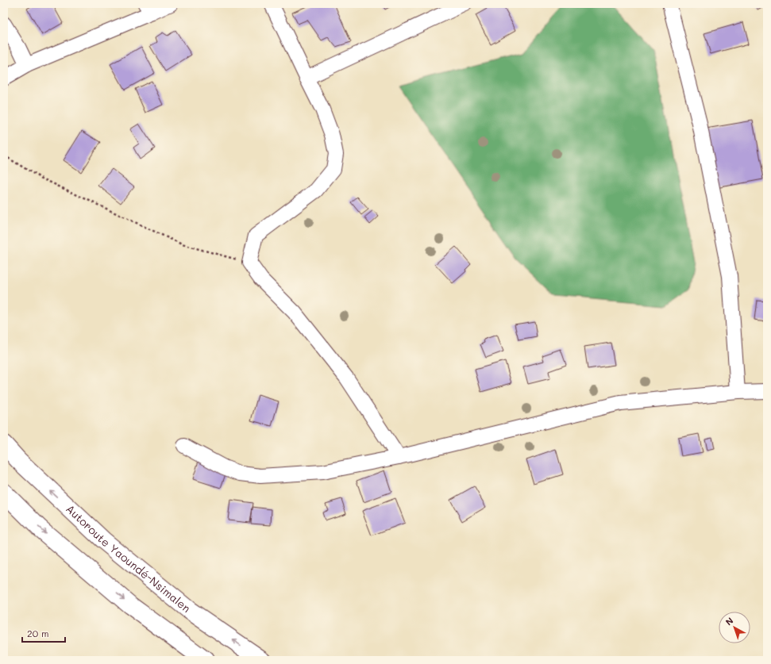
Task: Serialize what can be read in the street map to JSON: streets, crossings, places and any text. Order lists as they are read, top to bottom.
{
  "streets": {
    "highway": ["Autoroute Yaoundé-Nsimalen"]
  },
  "scale_bar": "20 m",
  "north": "top left"
}
